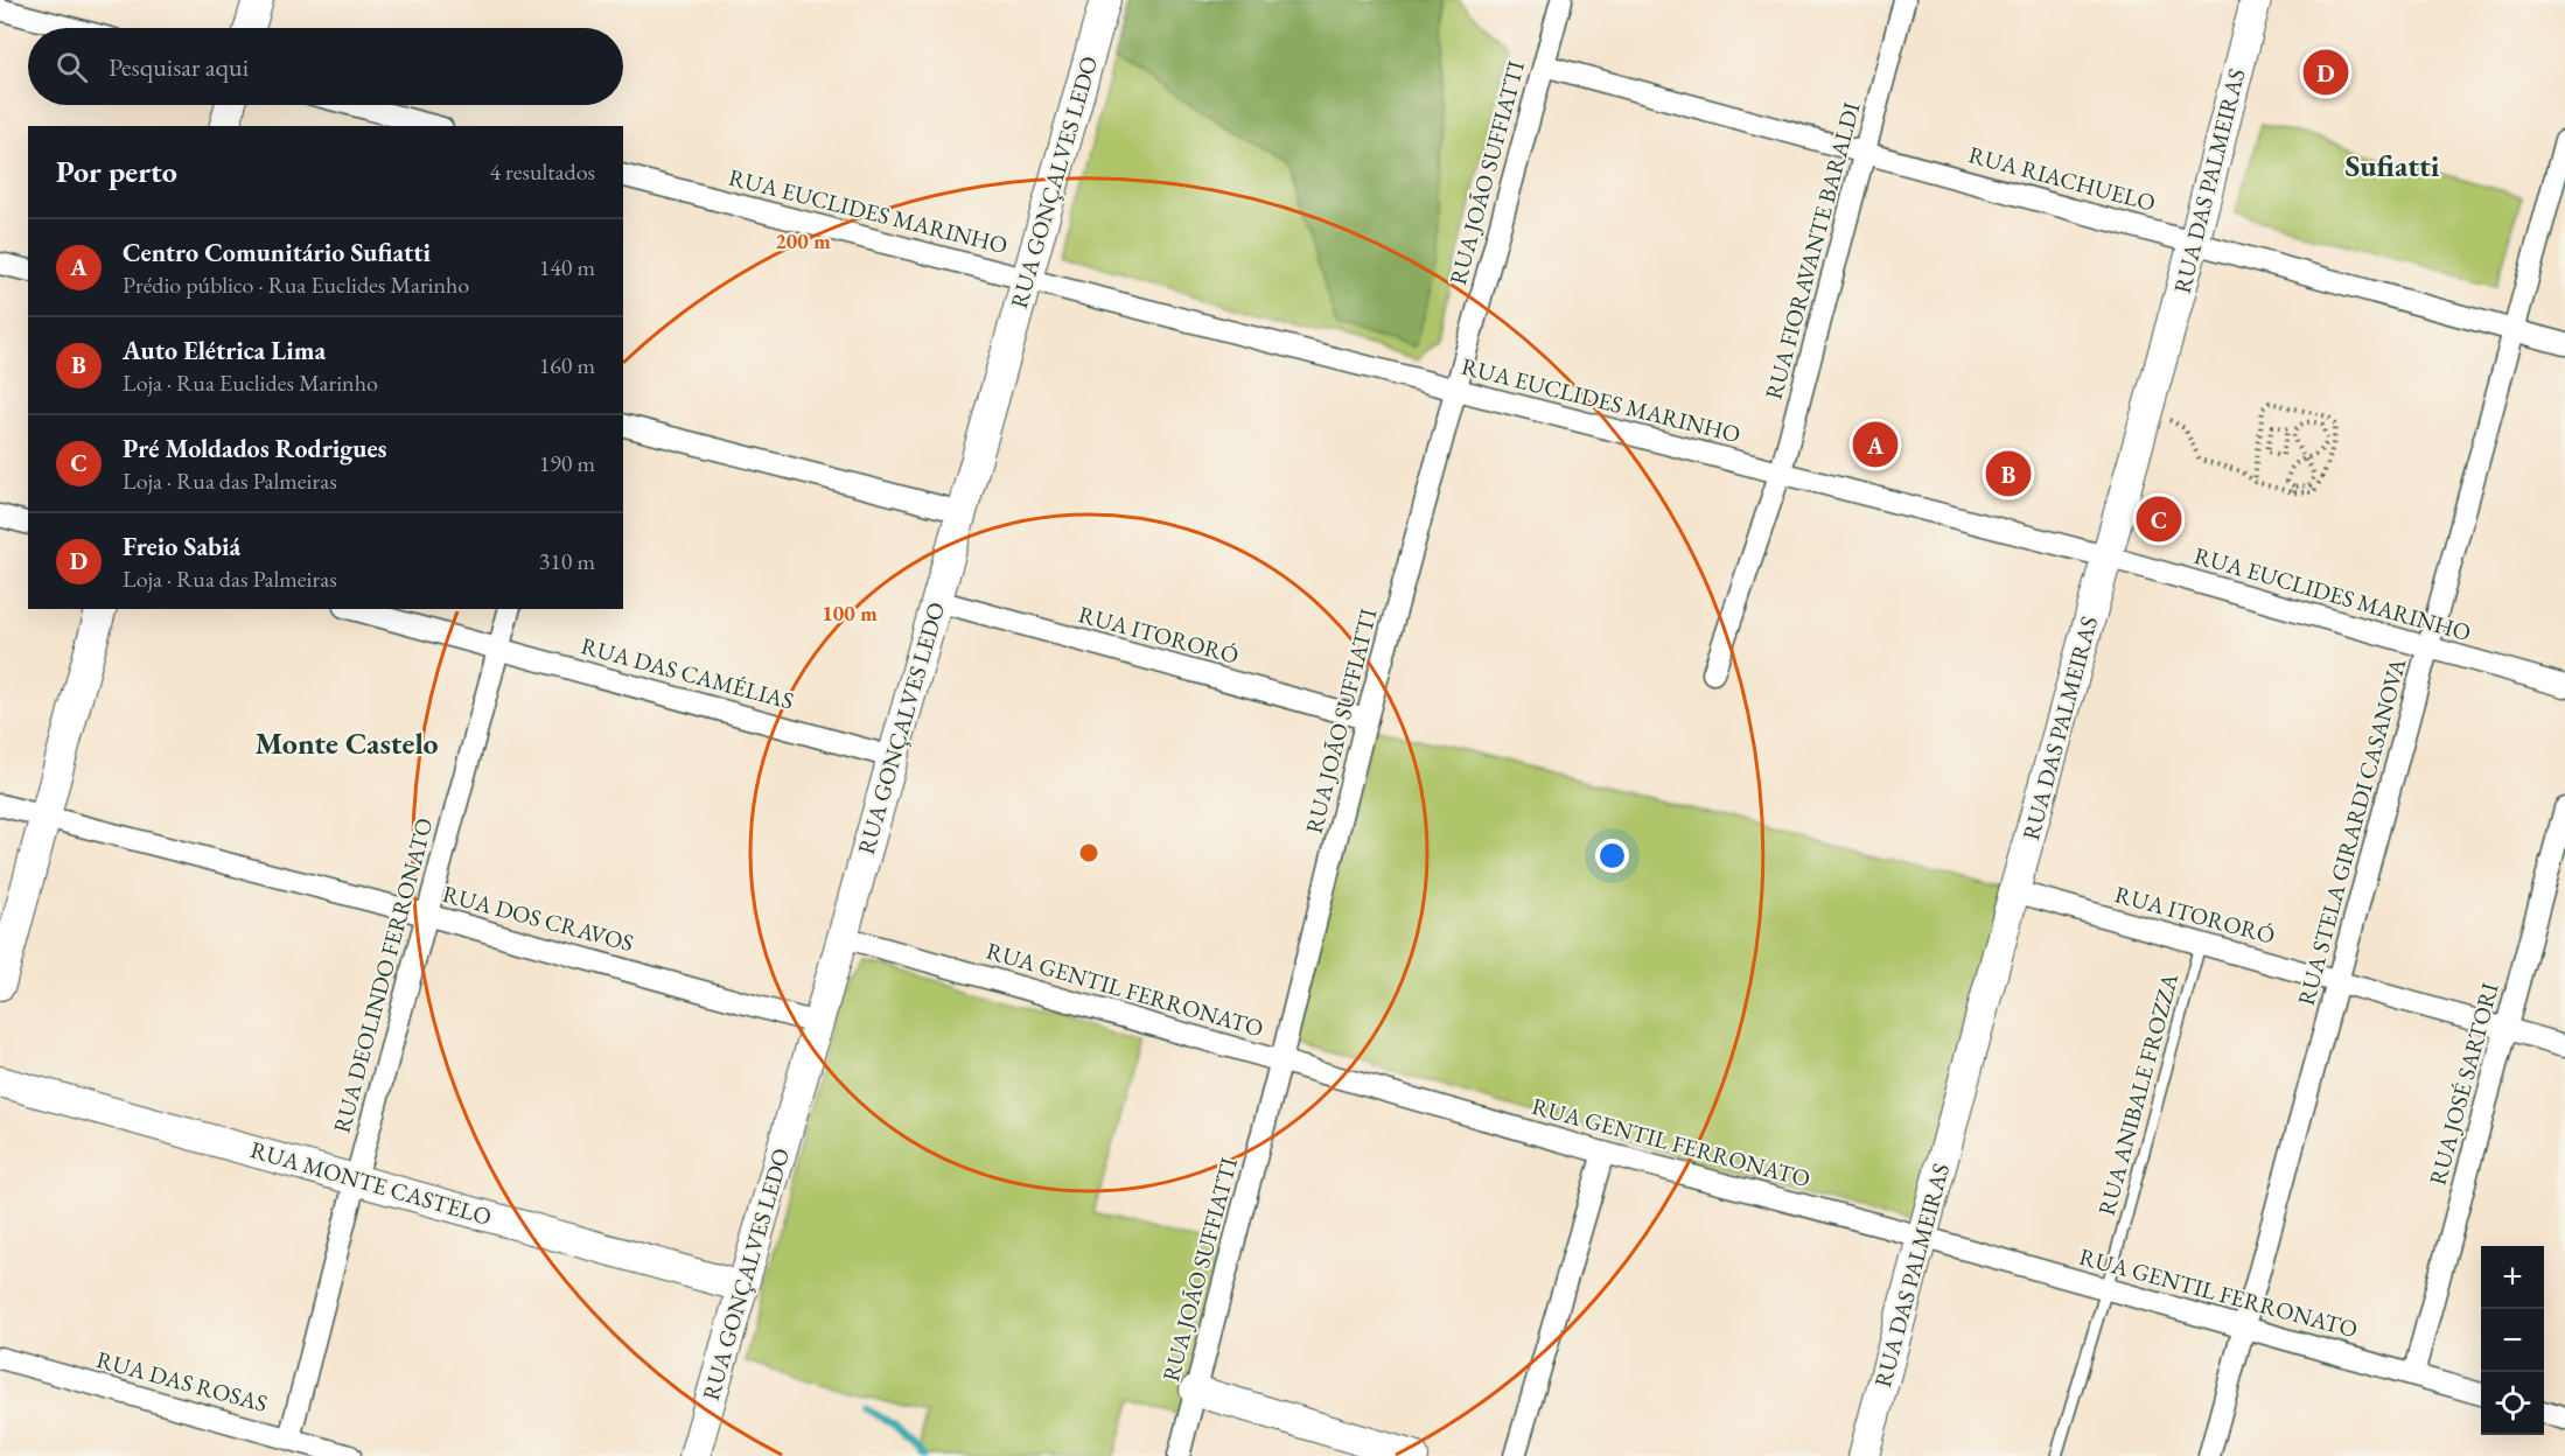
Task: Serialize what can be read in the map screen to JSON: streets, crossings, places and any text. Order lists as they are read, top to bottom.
{
  "streets": {
    "street": [
      "RUA JOÃO SUFFIATTI",
      "RUA RIACHUELO",
      "RUA DAS PALMEIRAS",
      "RUA GONÇALVES LEDO",
      "RUA EUCLIDES MARINHO",
      "RUA FIORAVANTE BARALDI",
      "RUA ITORORÓ",
      "RUA DAS CAMÉLIAS",
      "RUA STELA GIRARDI CASANOVA",
      "RUA DOS CRAVOS",
      "RUA DEOLINDO FERRONATO",
      "RUA GENTIL FERRONATO",
      "RUA JOSÉ SARTORI",
      "RUA MONTE CASTELO",
      "RUA DAS ROSAS"
    ],
    "lane": ["RUA ANIBALE FROZZA"]
  },
  "crossings": [
    ["RUA JOÃO SUFFIATTI", "RUA RIACHUELO"],
    ["RUA JOÃO SUFFIATTI", "RUA EUCLIDES MARINHO"],
    ["RUA JOÃO SUFFIATTI", "RUA ITORORÓ"],
    ["RUA JOÃO SUFFIATTI", "RUA GENTIL FERRONATO"],
    ["RUA RIACHUELO", "RUA DAS PALMEIRAS"],
    ["RUA RIACHUELO", "RUA FIORAVANTE BARALDI"],
    ["RUA RIACHUELO", "RUA STELA GIRARDI CASANOVA"],
    ["RUA DAS PALMEIRAS", "RUA EUCLIDES MARINHO"],
    ["RUA DAS PALMEIRAS", "RUA ITORORÓ"],
    ["RUA DAS PALMEIRAS", "RUA GENTIL FERRONATO"],
    ["RUA GONÇALVES LEDO", "RUA EUCLIDES MARINHO"],
    ["RUA GONÇALVES LEDO", "RUA ITORORÓ"],
    ["RUA GONÇALVES LEDO", "RUA DAS CAMÉLIAS"],
    ["RUA GONÇALVES LEDO", "RUA DOS CRAVOS"],
    ["RUA GONÇALVES LEDO", "RUA GENTIL FERRONATO"],
    ["RUA GONÇALVES LEDO", "RUA MONTE CASTELO"],
    ["RUA EUCLIDES MARINHO", "RUA FIORAVANTE BARALDI"],
    ["RUA EUCLIDES MARINHO", "RUA STELA GIRARDI CASANOVA"],
    ["RUA ITORORÓ", "RUA STELA GIRARDI CASANOVA"],
    ["RUA ITORORÓ", "RUA JOSÉ SARTORI"],
    ["RUA ITORORÓ", "RUA ANIBALE FROZZA"],
    ["RUA DAS CAMÉLIAS", "RUA DEOLINDO FERRONATO"],
    ["RUA STELA GIRARDI CASANOVA", "RUA GENTIL FERRONATO"],
    ["RUA DOS CRAVOS", "RUA DEOLINDO FERRONATO"],
    ["RUA DEOLINDO FERRONATO", "RUA MONTE CASTELO"],
    ["RUA DEOLINDO FERRONATO", "RUA DAS ROSAS"],
    ["RUA GENTIL FERRONATO", "RUA JOSÉ SARTORI"],
    ["RUA GENTIL FERRONATO", "RUA ANIBALE FROZZA"]
  ],
  "districts": ["Sufiatti", "Monte Castelo"],
  "page": {
    "search": "Pesquisar aqui",
    "pins": [
      "D",
      "A",
      "B",
      "C"
    ],
    "heading": ["Por perto", "4 resultados"],
    "list": [
      {
        "mark": "A",
        "name": "Centro Comunitário Sufiatti",
        "note": "Prédio público · Rua Euclides Marinho",
        "value": "140 m"
      },
      {
        "mark": "B",
        "name": "Auto Elétrica Lima",
        "note": "Loja · Rua Euclides Marinho",
        "value": "160 m"
      },
      {
        "mark": "C",
        "name": "Pré Moldados Rodrigues",
        "note": "Loja · Rua das Palmeiras",
        "value": "190 m"
      },
      {
        "mark": "D",
        "name": "Freio Sabiá",
        "note": "Loja · Rua das Palmeiras",
        "value": "310 m"
      }
    ],
    "map_buttons": ["+", "−"]
  },
  "rings": ["200 m", "100 m"]
}
